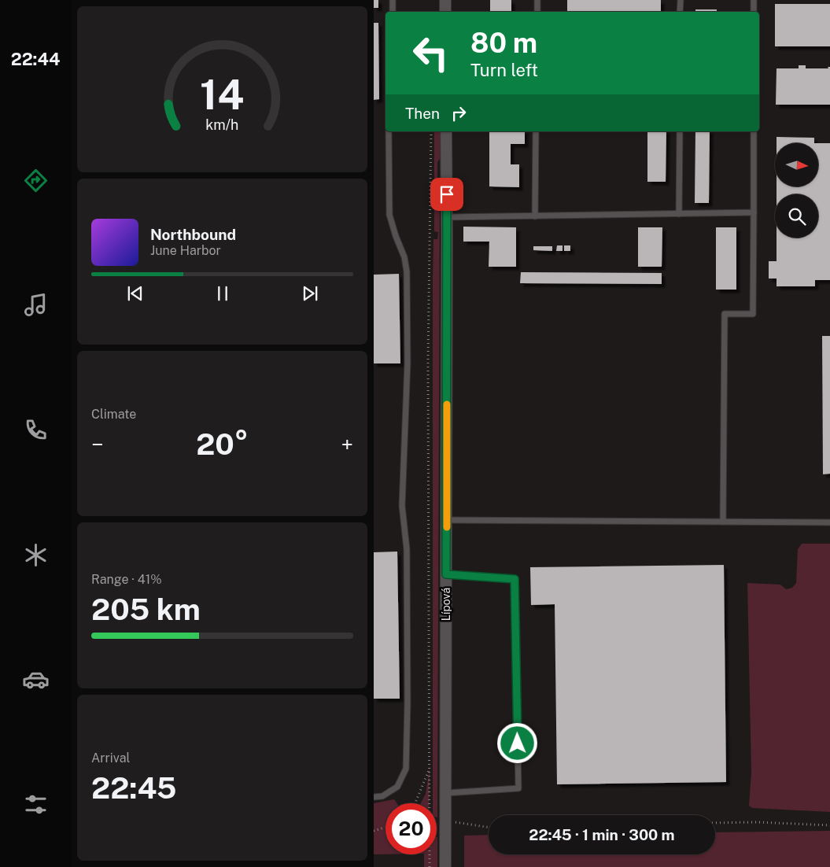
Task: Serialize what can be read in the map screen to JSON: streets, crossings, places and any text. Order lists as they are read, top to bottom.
{
  "streets": {
    "street": ["Lípová"]
  },
  "north": "right",
  "page": {
    "tabs": "22:44",
    "turn": ["80 m", "Turn left"],
    "then": "Then",
    "song": ["Northbound", "June Harbor"],
    "tile": [
      "Climate",
      ["Range · 41%", "205 km"],
      ["Arrival", "22:45"]
    ],
    "heat": ["−", "20°", "+"],
    "limit": "20",
    "trip": "22:45 · 1 min · 300 m",
    "gauge": ["14", "km/h"]
  }
}
